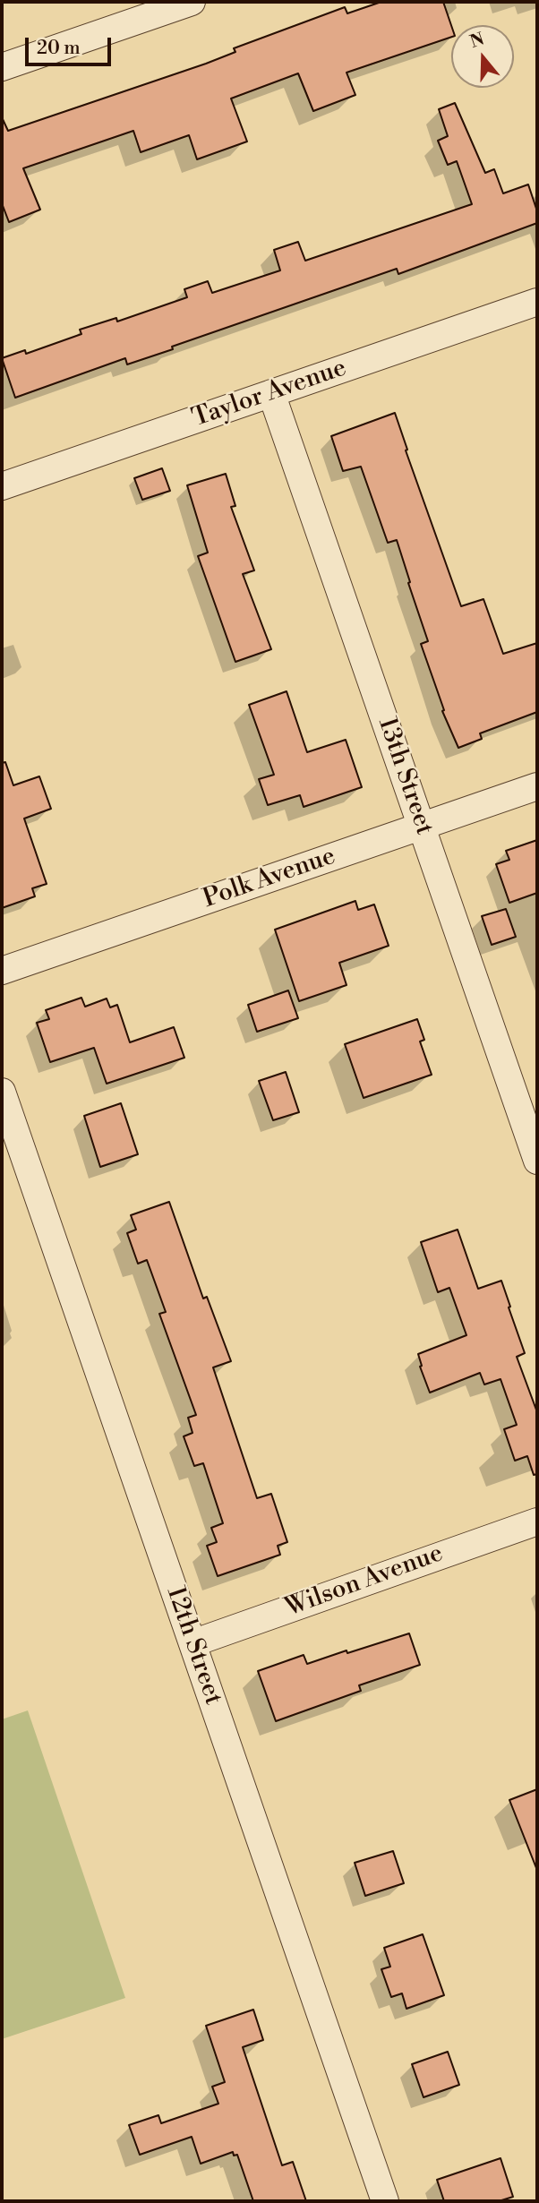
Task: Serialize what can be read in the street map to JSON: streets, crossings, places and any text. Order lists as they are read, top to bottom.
{
  "streets": {
    "street": [
      "Taylor Avenue",
      "13th Street",
      "Polk Avenue",
      "Wilson Avenue",
      "12th Street"
    ]
  },
  "crossings": [
    ["Taylor Avenue", "13th Street"],
    ["13th Street", "Polk Avenue"],
    ["Wilson Avenue", "12th Street"]
  ],
  "scale_bar": "20 m",
  "north": "top"
}
